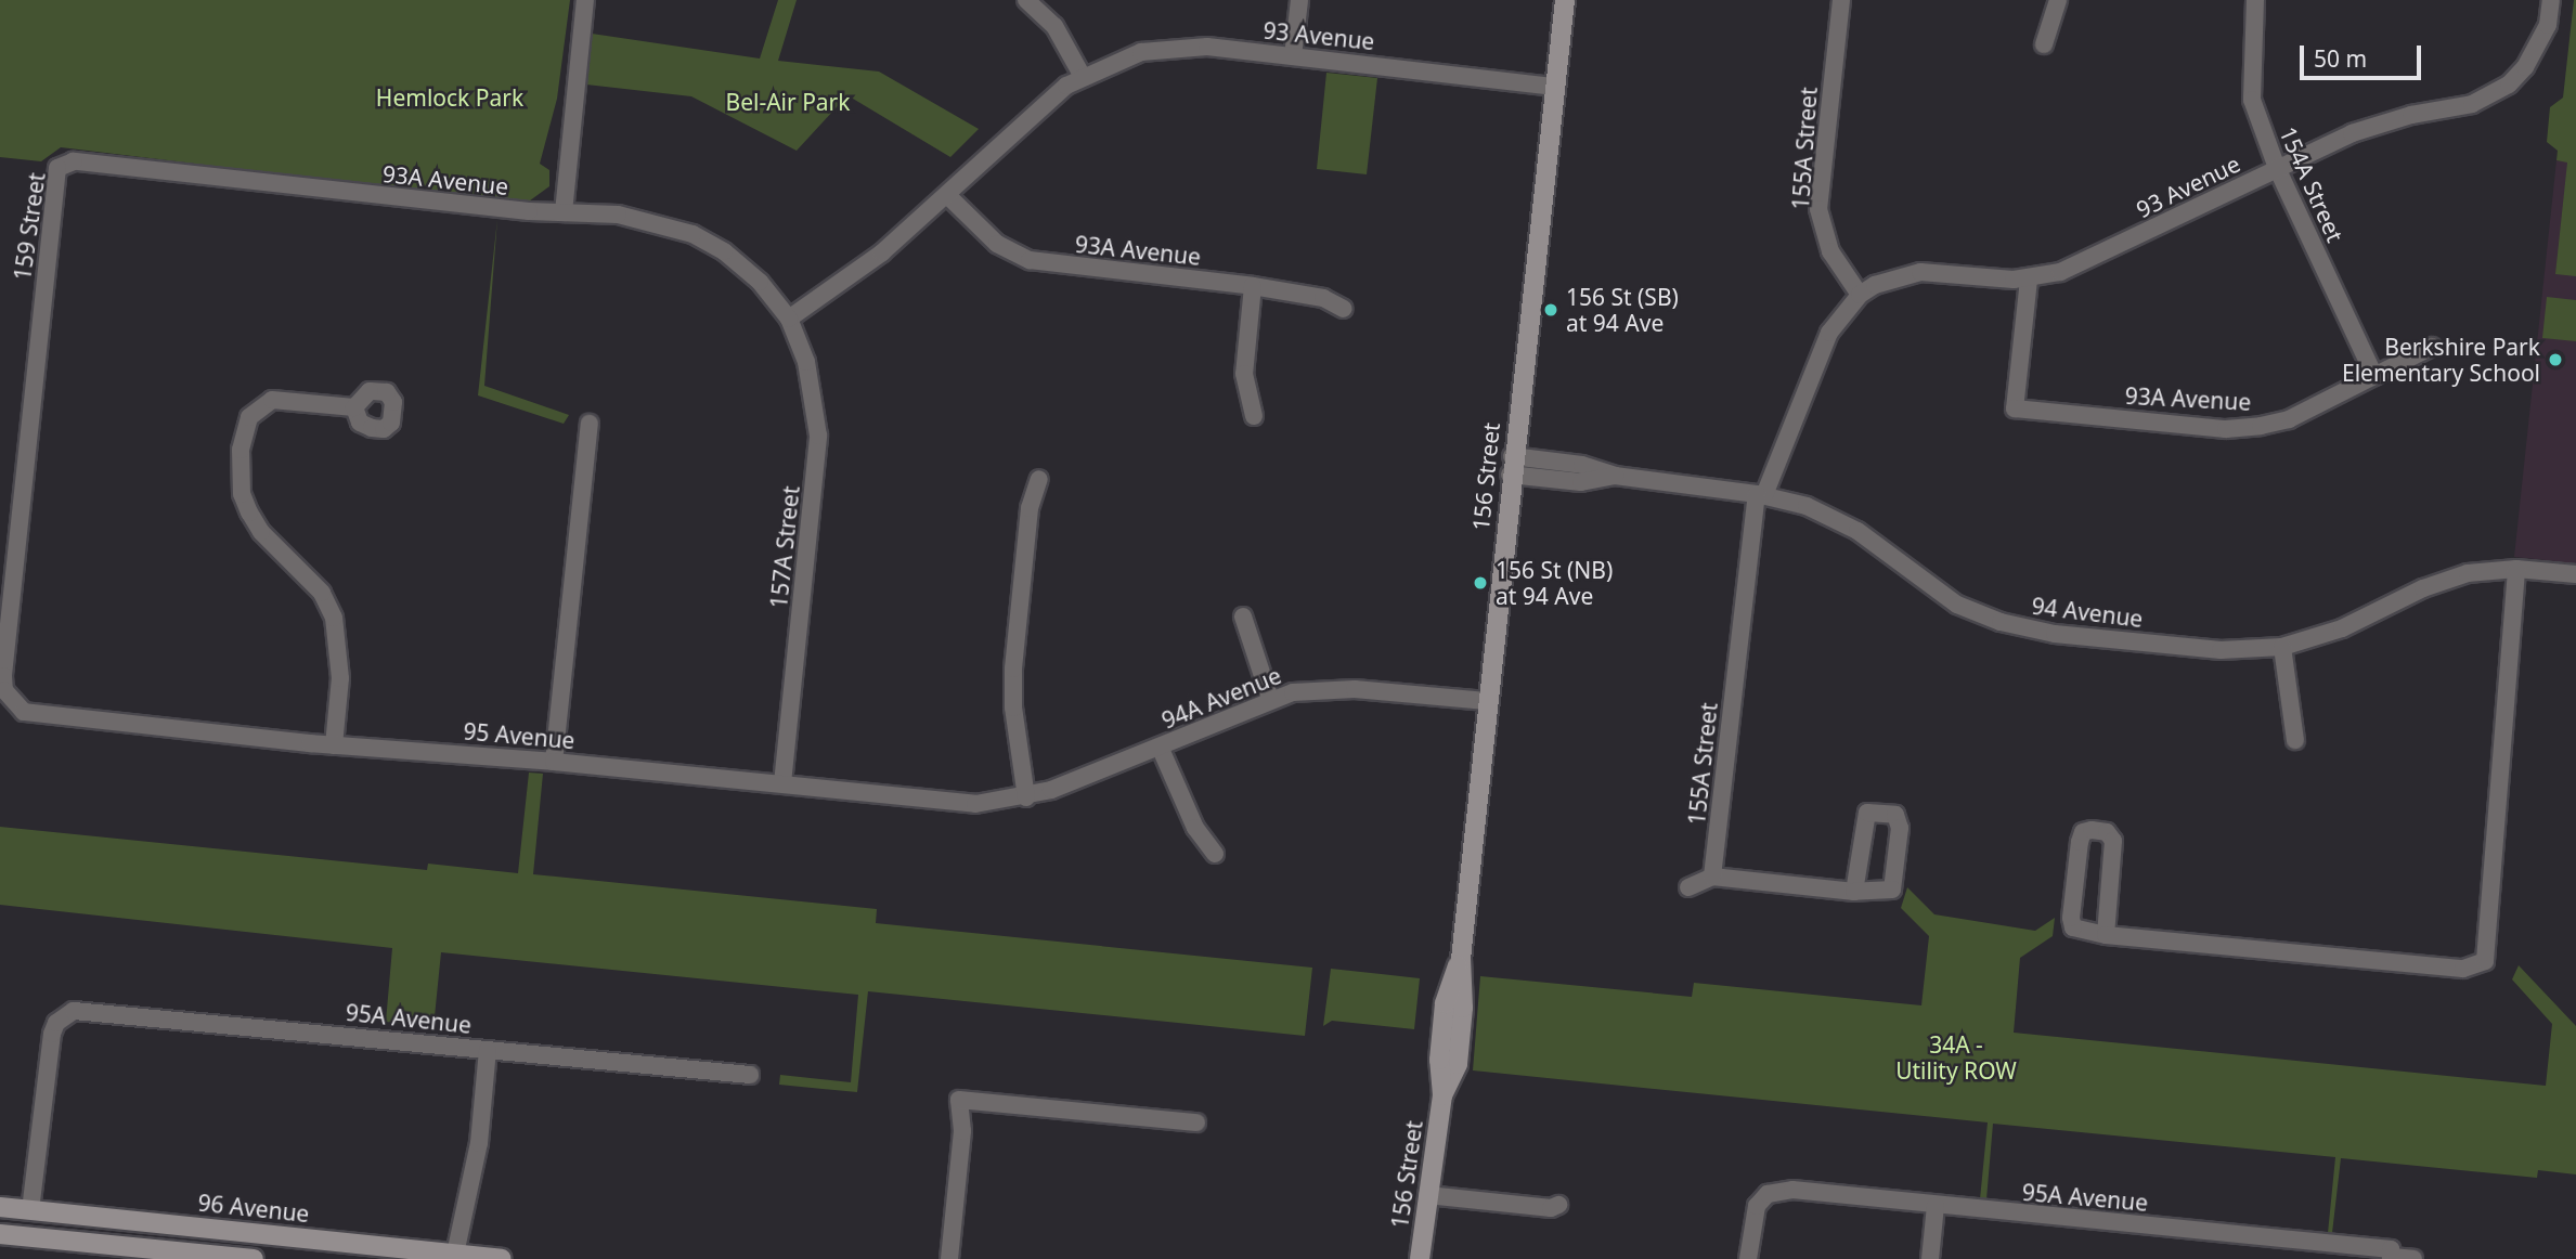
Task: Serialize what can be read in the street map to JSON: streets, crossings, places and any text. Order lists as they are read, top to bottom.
{
  "streets": {
    "main road": ["156 Street", "96 Avenue"],
    "street": [
      "93 Avenue",
      "155A Street",
      "93A Avenue",
      "154A Street",
      "159 Street",
      "157A Street",
      "94 Avenue",
      "94A Avenue",
      "95 Avenue",
      "95A Avenue"
    ]
  },
  "crossings": [
    ["93 Avenue", "155A Street"],
    ["93 Avenue", "93A Avenue"],
    ["93 Avenue", "154A Street"],
    ["93 Avenue", "156 Street"],
    ["155A Street", "94 Avenue"],
    ["93A Avenue", "154A Street"],
    ["93A Avenue", "159 Street"],
    ["93A Avenue", "157A Street"],
    ["159 Street", "95 Avenue"],
    ["156 Street", "94 Avenue"],
    ["156 Street", "94A Avenue"],
    ["157A Street", "95 Avenue"],
    ["94A Avenue", "95 Avenue"],
    ["95A Avenue", "96 Avenue"]
  ],
  "parks": ["Hemlock Park", "Bel-Air Park", "34A - Utility ROW"],
  "places": ["156 St (SB) at 94 Ave", "Berkshire Park Elementary School", "156 St (NB) at 94 Ave"],
  "scale_bar": "50 m"
}
